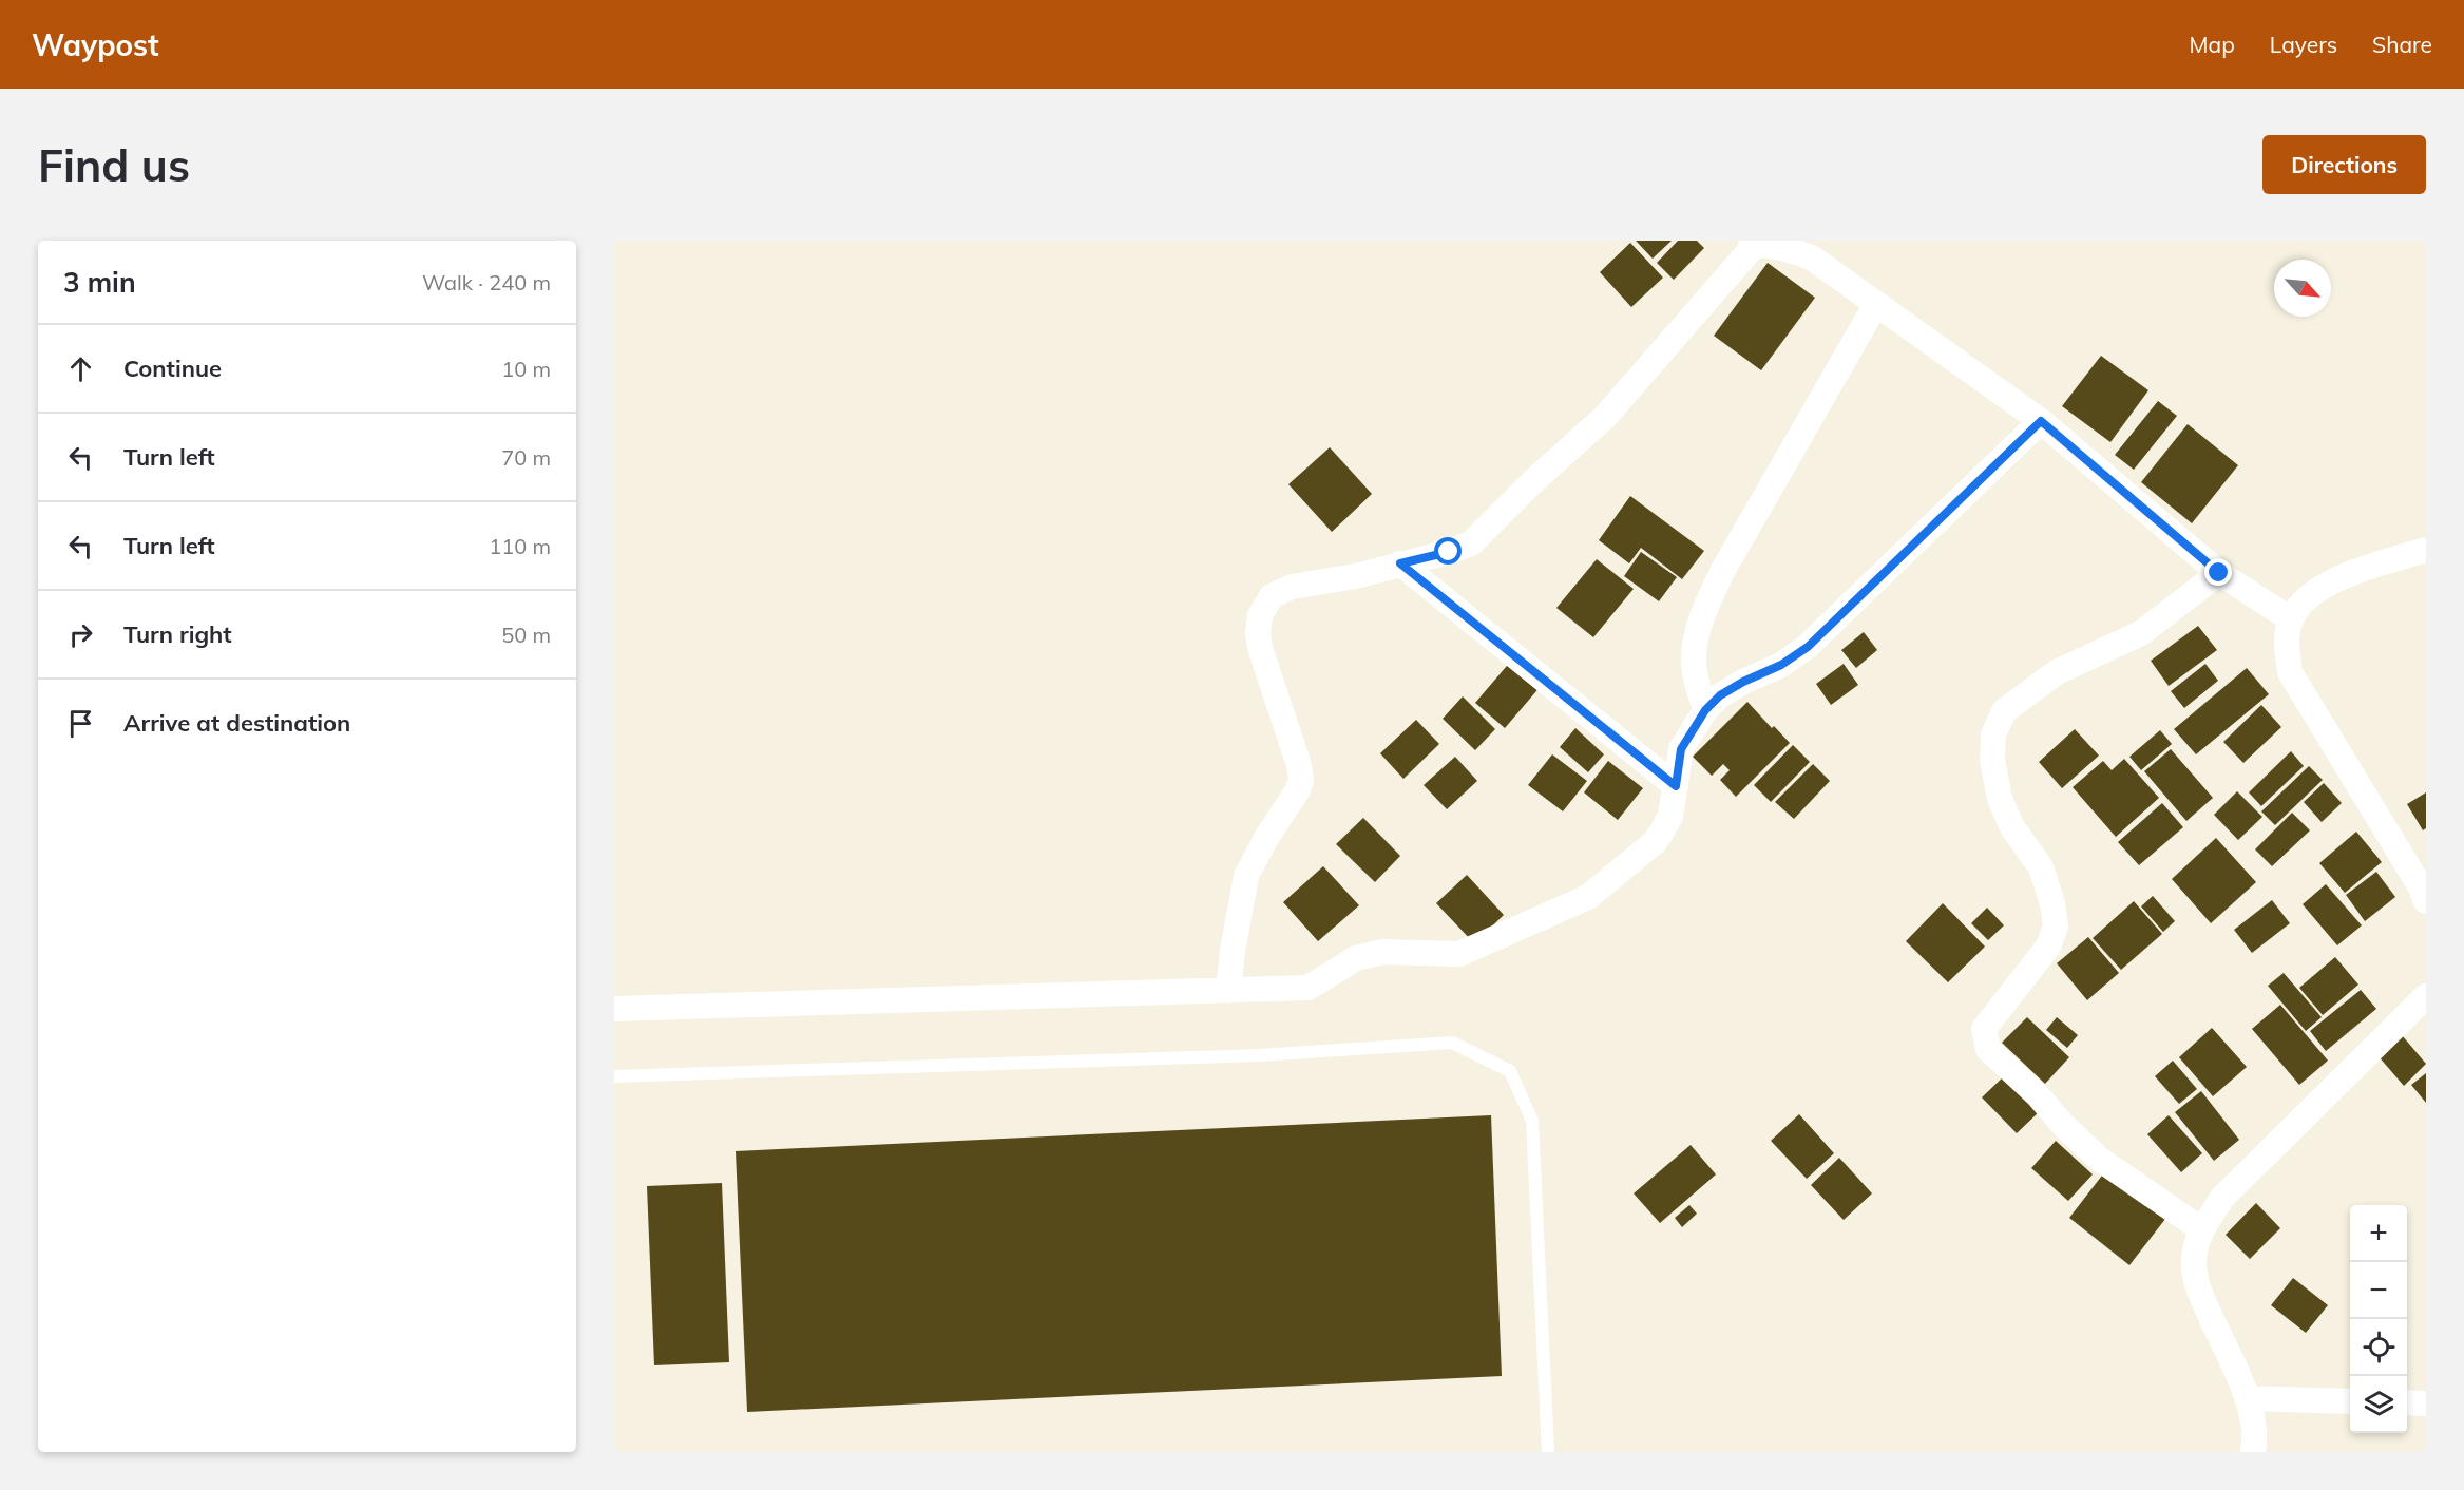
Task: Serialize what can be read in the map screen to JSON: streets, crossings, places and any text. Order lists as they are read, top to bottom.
{
  "north": "bottom right",
  "page": {
    "header": "Waypost",
    "nav": ["Map", "Layers", "Share"],
    "buttons": "Directions",
    "title": "Find us",
    "heading": ["3 min", "Walk · 240 m"],
    "list": [
      ["Continue", "10 m"],
      ["Turn left", "70 m"],
      ["Turn left", "110 m"],
      ["Turn right", "50 m"],
      "Arrive at destination"
    ],
    "map_buttons": ["+", "−"]
  }
}
